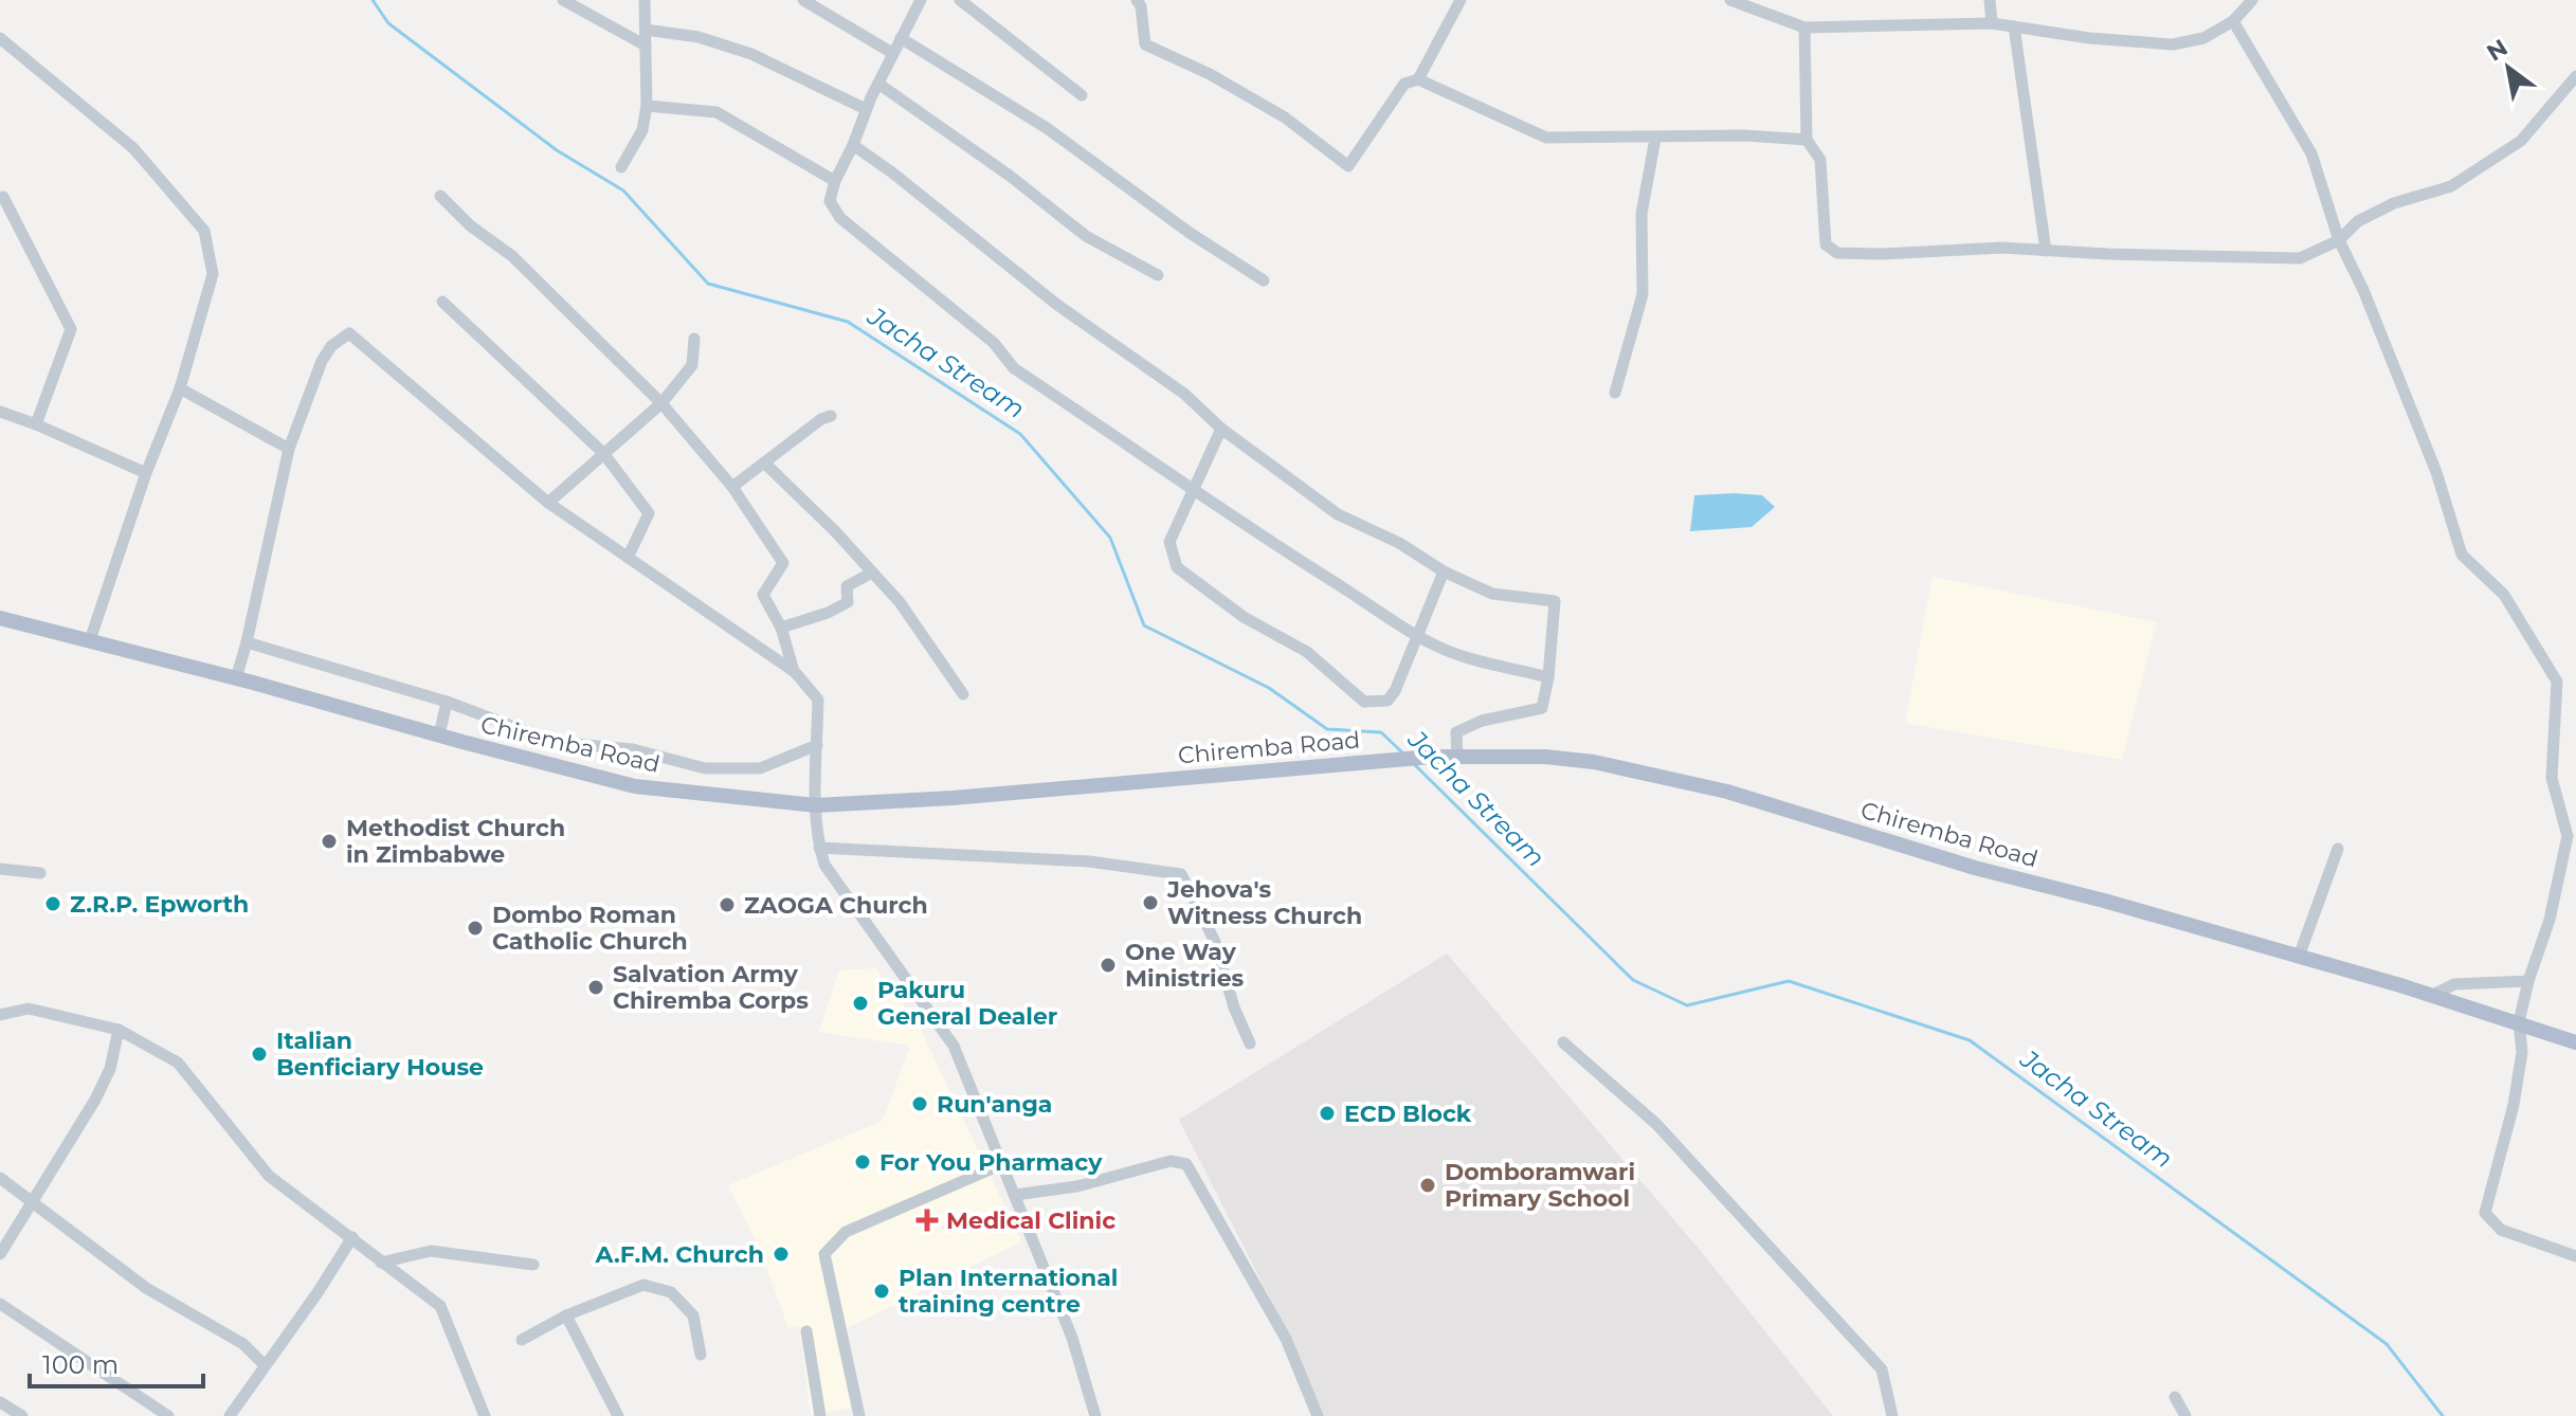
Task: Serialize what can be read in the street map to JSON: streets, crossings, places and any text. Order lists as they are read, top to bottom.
{
  "streets": {
    "main road": ["Chiremba Road"]
  },
  "water": ["Jacha Stream"],
  "places": {
    "other": [
      "Methodist Church in Zimbabwe",
      "Jehova's Witness Church",
      "Z.R.P. Epworth",
      "ZAOGA Church",
      "Dombo Roman Catholic Church",
      "One Way Ministries",
      "Salvation Army Chiremba Corps",
      "Pakuru General Dealer",
      "Italian Benficiary House",
      "Run'anga",
      "ECD Block",
      "For You Pharmacy",
      "Domboramwari Primary School",
      "A.F.M. Church",
      "Plan International training centre"
    ],
    "health": ["Medical Clinic"]
  },
  "scale_bar": "100 m",
  "north": "top left"
}
